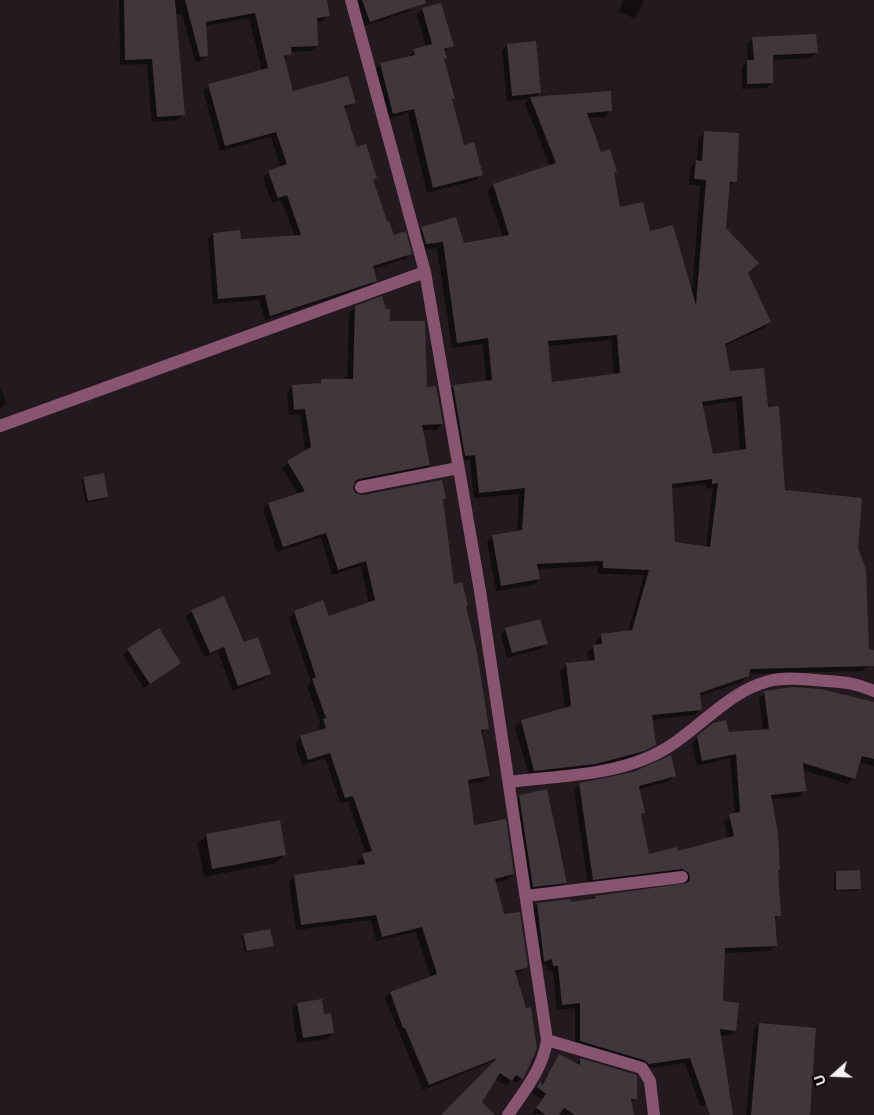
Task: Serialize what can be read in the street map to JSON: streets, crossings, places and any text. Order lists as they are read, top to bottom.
{
  "north": "left"
}
